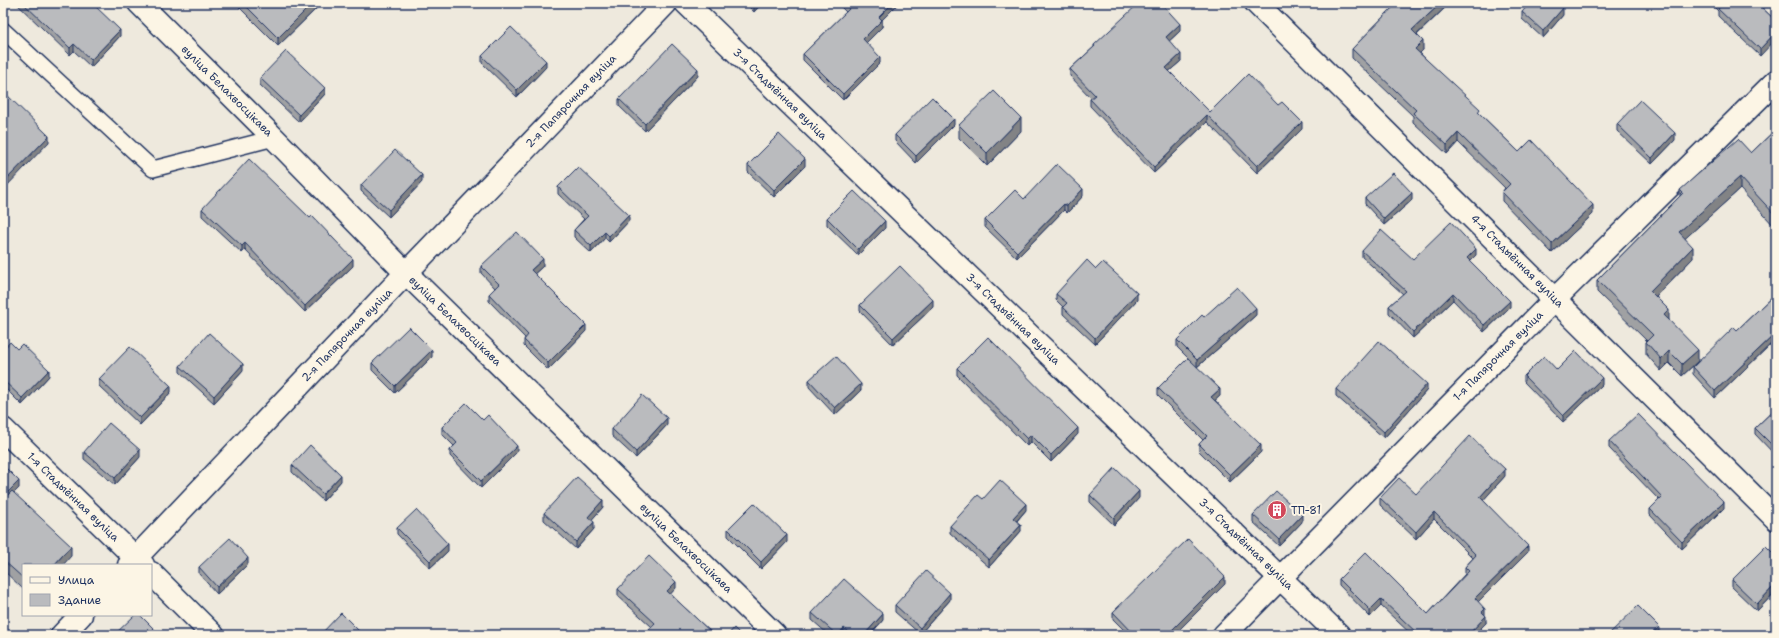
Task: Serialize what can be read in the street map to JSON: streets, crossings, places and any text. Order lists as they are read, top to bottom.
{
  "streets": {
    "street": [
      "вуліца Белахвосцікава",
      "3-я Стадыённая вуліца",
      "2-я Папярочная вуліца",
      "4-я Стадыённая вуліца",
      "1-я Папярочная вуліца",
      "1-я Стадыённая вуліца"
    ]
  },
  "crossings": [
    ["вуліца Белахвосцікава", "2-я Папярочная вуліца"],
    ["3-я Стадыённая вуліца", "1-я Папярочная вуліца"],
    ["2-я Папярочная вуліца", "1-я Стадыённая вуліца"],
    ["4-я Стадыённая вуліца", "1-я Папярочная вуліца"]
  ],
  "places": {
    "building": ["ТП-81"]
  },
  "legend": ["Улица", "Здание"]
}
